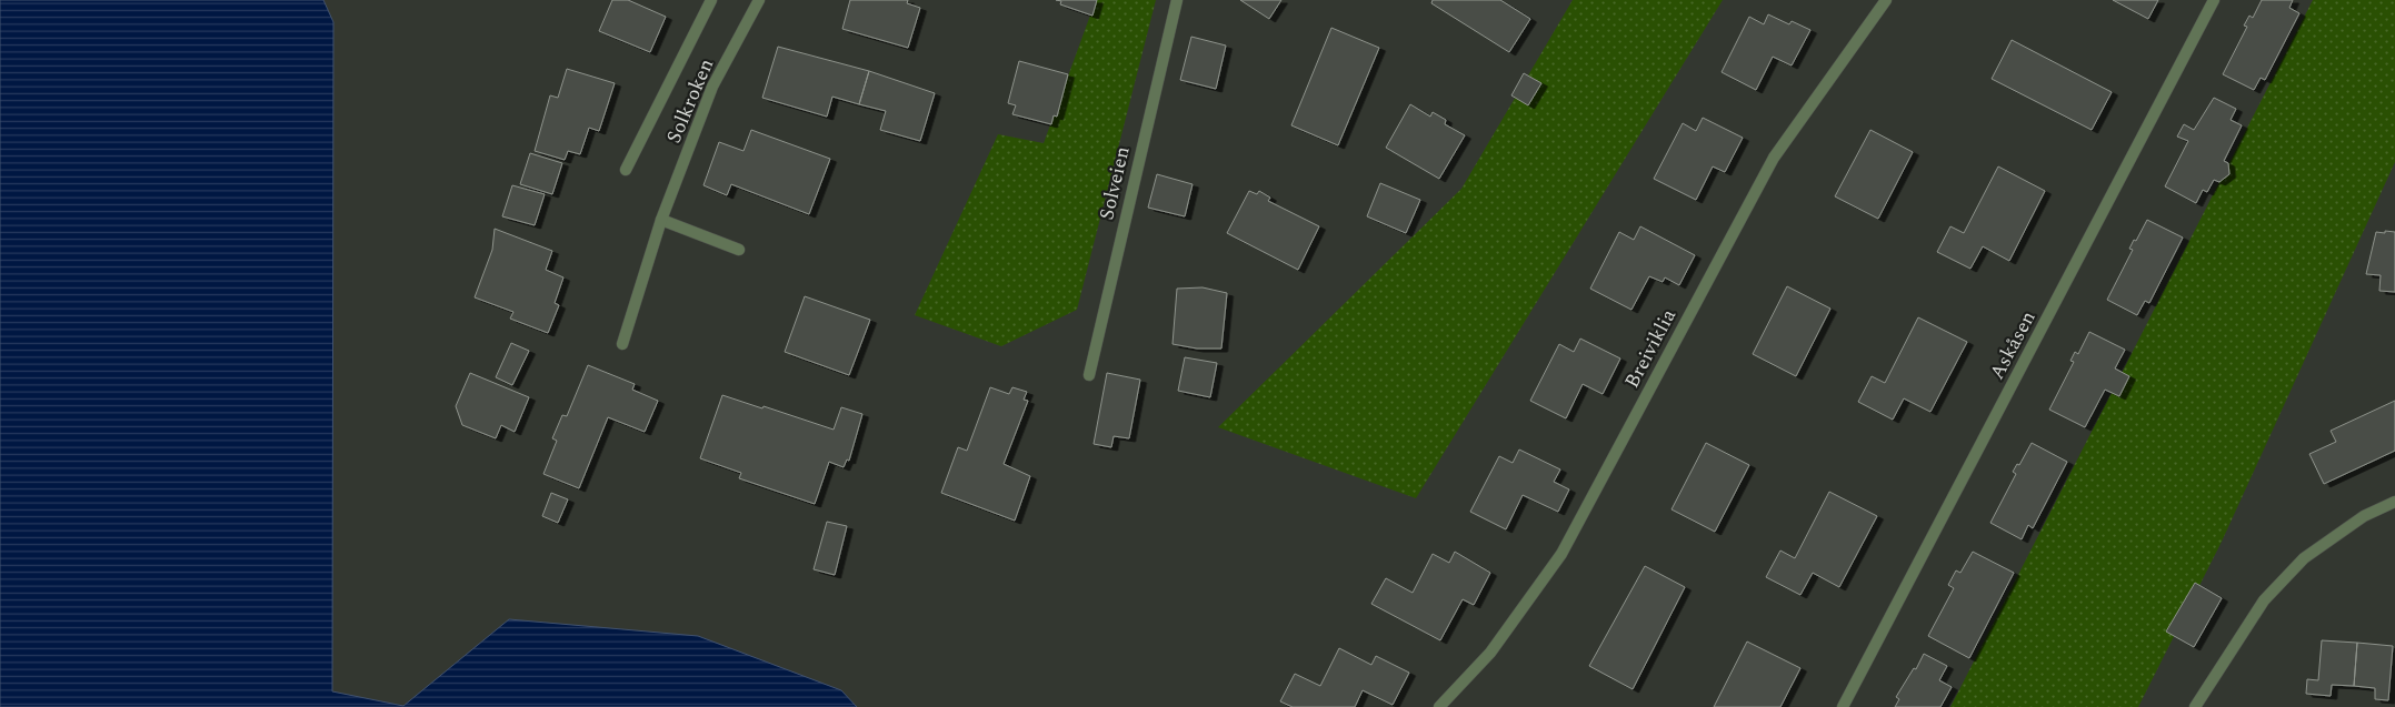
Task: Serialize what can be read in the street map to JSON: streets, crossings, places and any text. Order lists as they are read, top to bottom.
{
  "streets": {
    "street": [
      "Solkroken",
      "Solveien",
      "Askåsen",
      "Breiviklia"
    ]
  }
}
